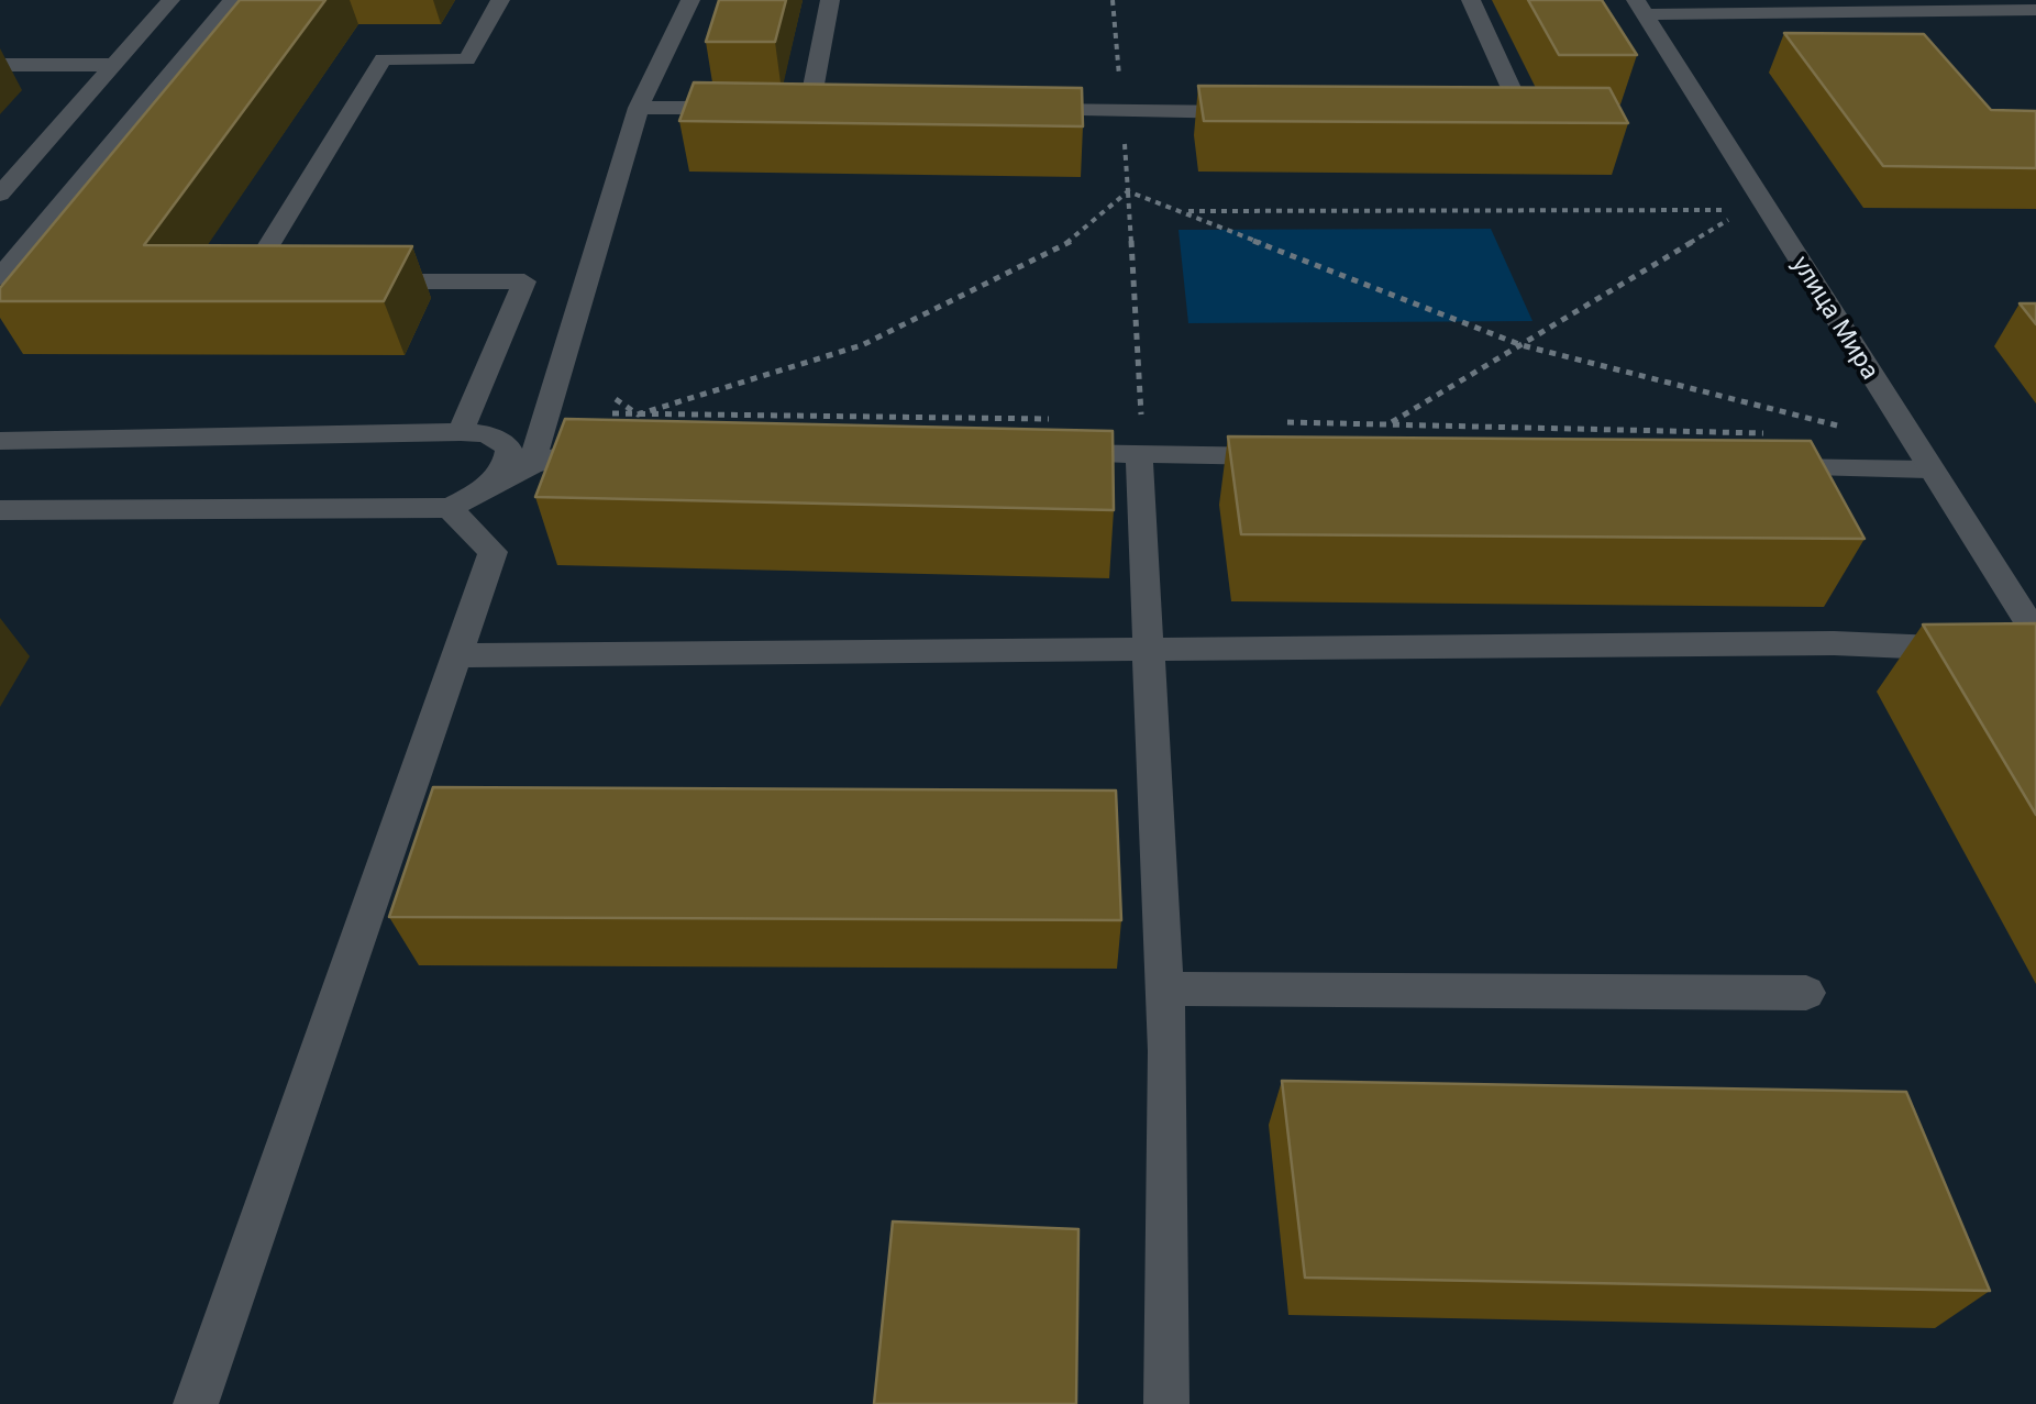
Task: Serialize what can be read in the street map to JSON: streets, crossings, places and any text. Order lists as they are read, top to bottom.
{
  "streets": {
    "street": ["улица Мира"]
  }
}
